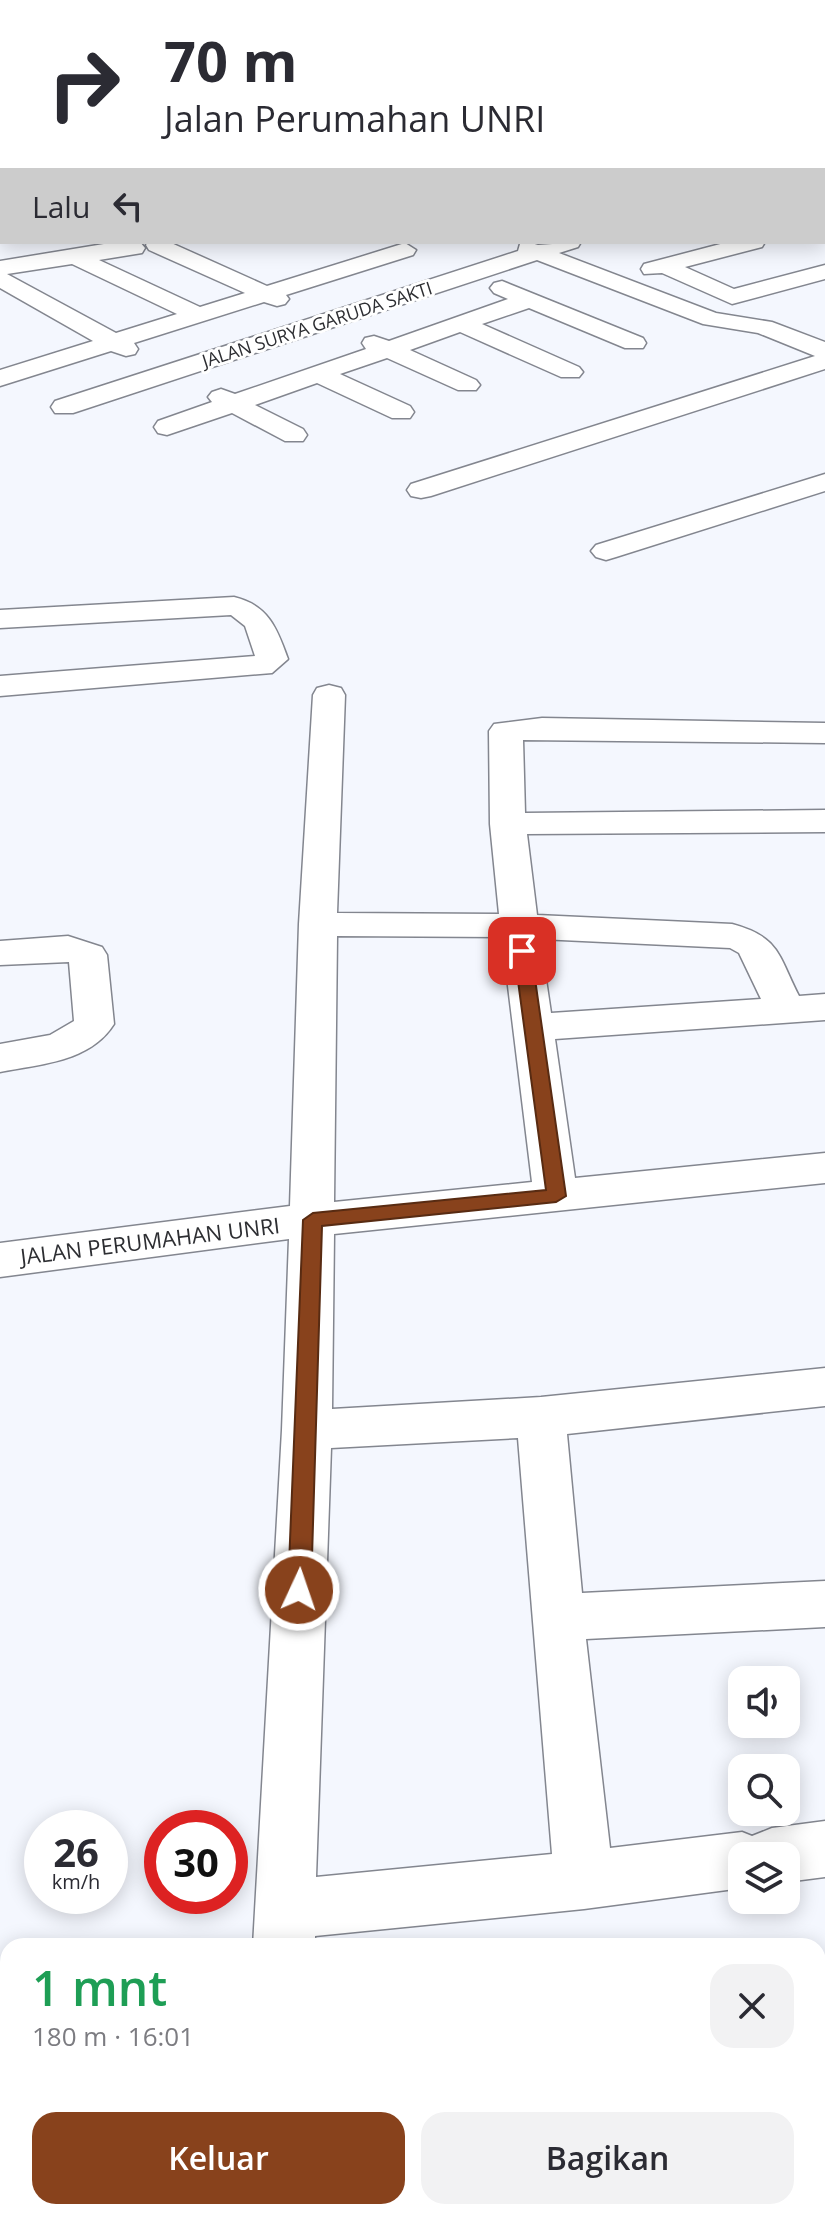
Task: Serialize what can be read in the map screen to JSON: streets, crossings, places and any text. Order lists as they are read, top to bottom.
{
  "streets": {
    "street": ["JALAN SURYA GARUDA SAKTI", "JALAN PERUMAHAN UNRI"]
  },
  "page": {
    "turn": ["70 m", "Jalan Perumahan UNRI"],
    "then": "Lalu",
    "speed": "26 km/h",
    "limit": "30",
    "heading": ["1 mnt", "180 m · 16:01"],
    "buttons": ["Keluar", "Bagikan"]
  }
}
